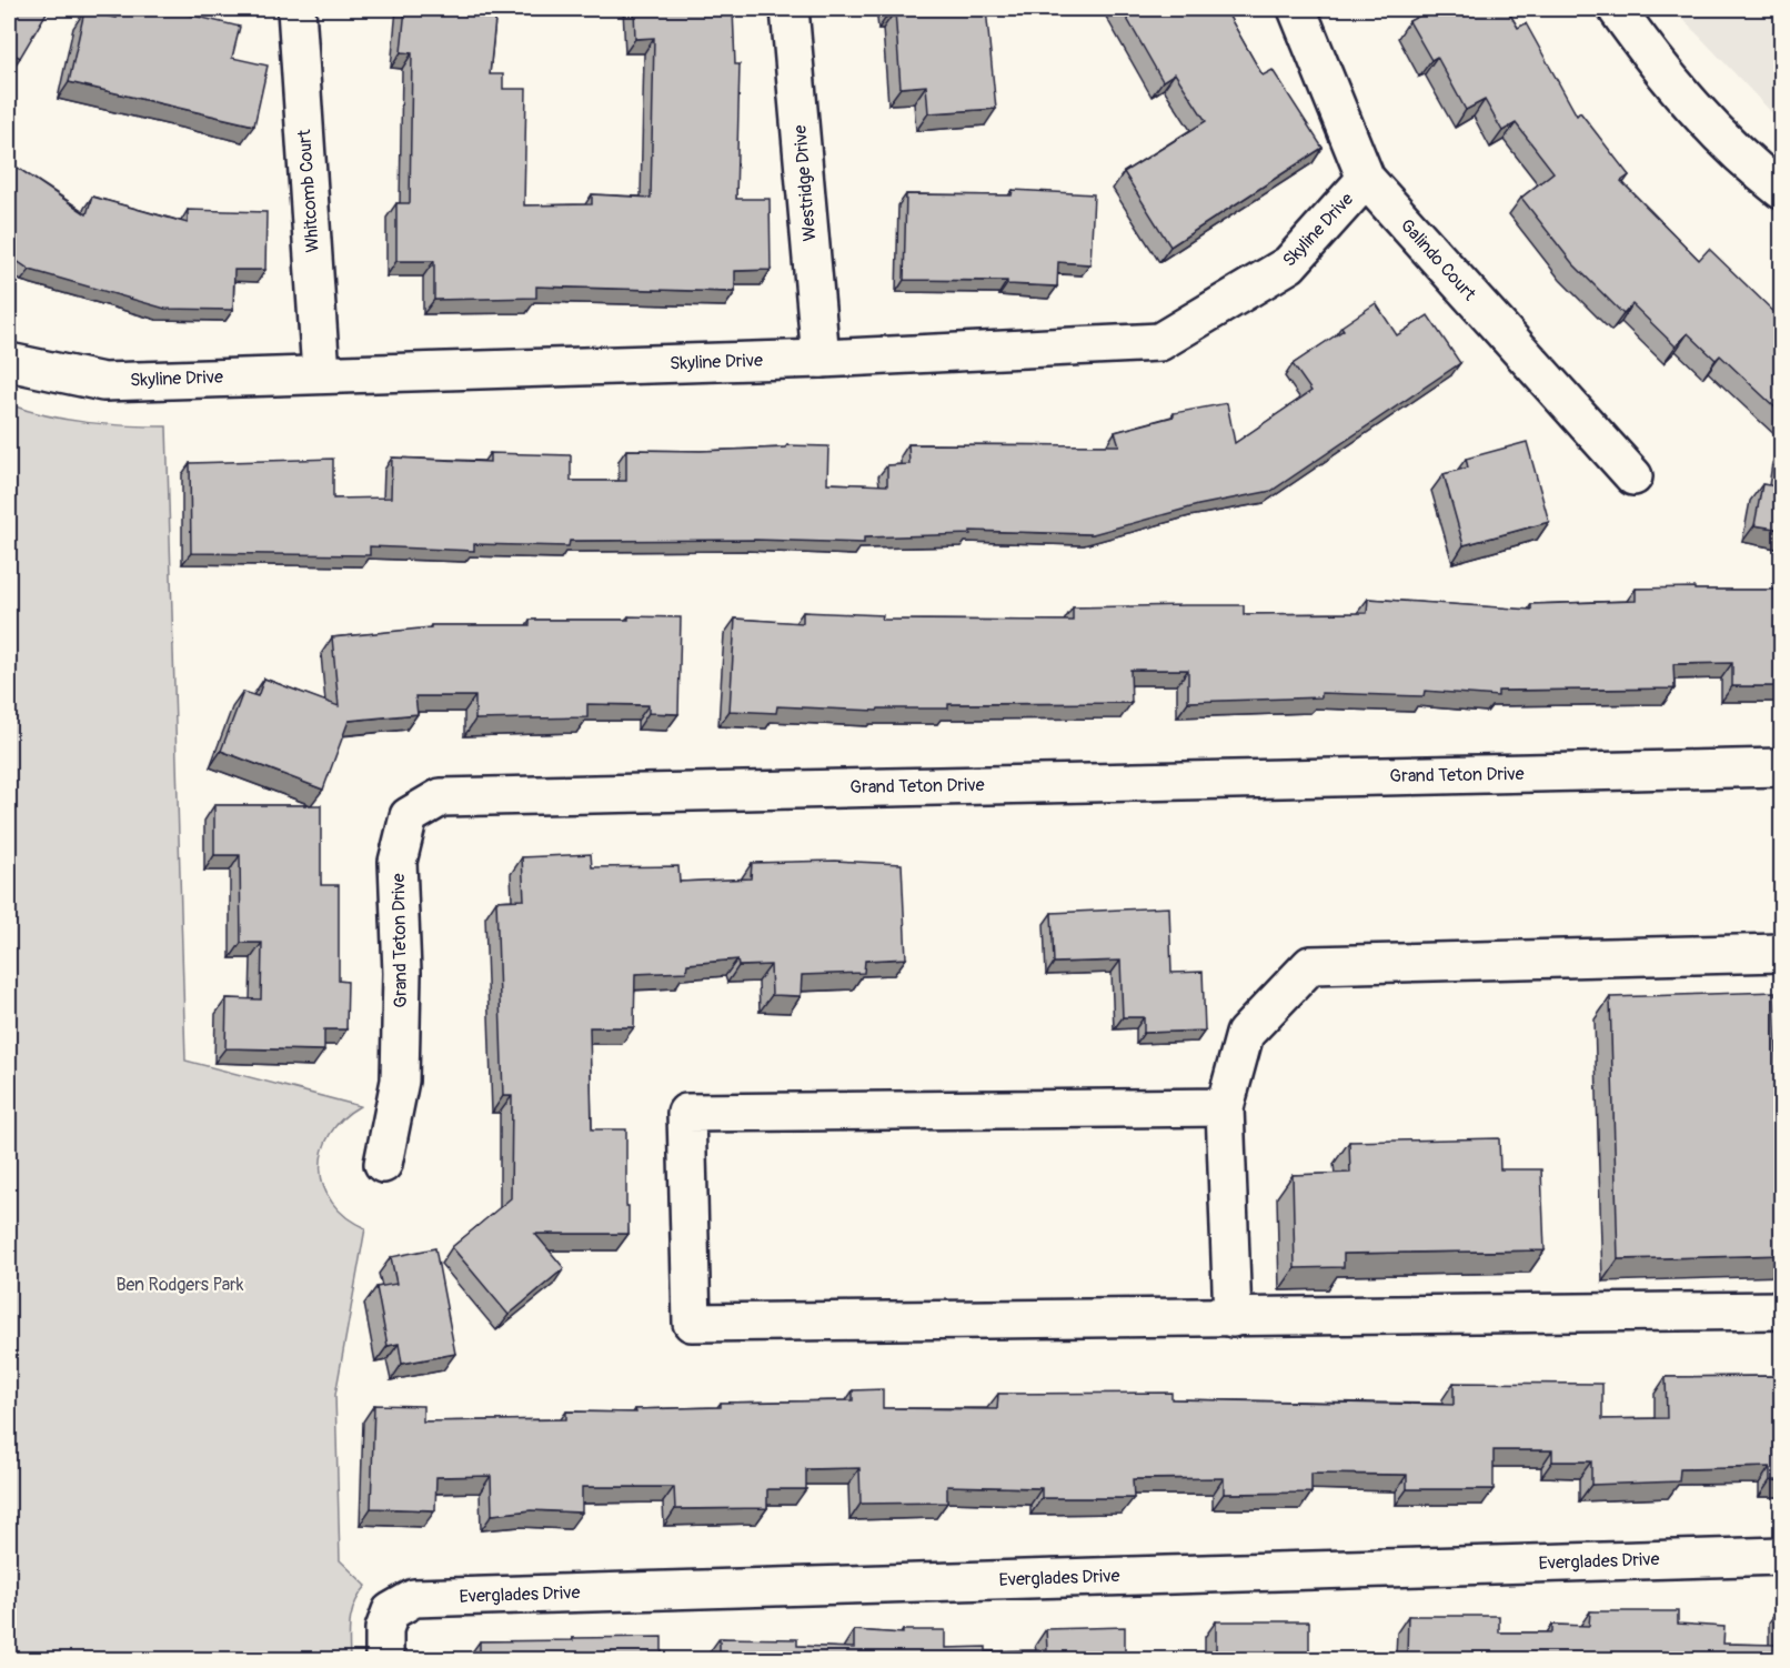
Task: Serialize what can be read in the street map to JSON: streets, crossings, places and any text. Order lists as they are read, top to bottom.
{
  "streets": {
    "street": [
      "Westridge Drive",
      "Whitcomb Court",
      "Skyline Drive",
      "Galindo Court",
      "Grand Teton Drive",
      "Everglades Drive"
    ]
  },
  "crossings": [
    ["Westridge Drive", "Skyline Drive"],
    ["Whitcomb Court", "Skyline Drive"],
    ["Skyline Drive", "Galindo Court"]
  ],
  "parks": ["Ben Rodgers Park"]
}
